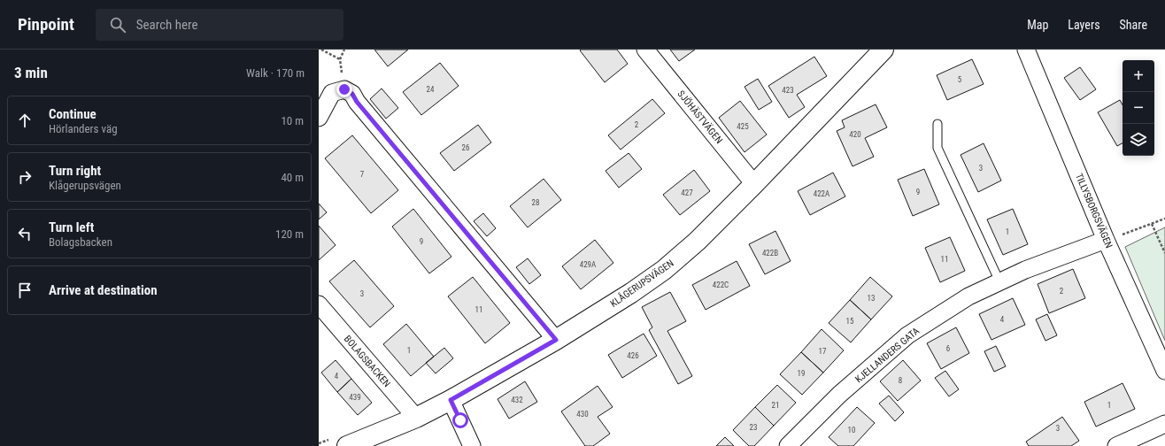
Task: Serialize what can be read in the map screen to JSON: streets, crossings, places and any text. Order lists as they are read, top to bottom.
{
  "streets": {
    "street": [
      "SJÖHÄSTVÄGEN",
      "TILLYSBORGSVÄGEN",
      "KLÅGERUPSVÄGEN",
      "KJELLANDERS GATA",
      "BOLAGSBACKEN"
    ]
  },
  "crossings": [
    ["SJÖHÄSTVÄGEN", "KLÅGERUPSVÄGEN"],
    ["TILLYSBORGSVÄGEN", "KJELLANDERS GATA"],
    ["KLÅGERUPSVÄGEN", "BOLAGSBACKEN"]
  ],
  "house_numbers": [
    "5",
    "24",
    "423",
    "2",
    "425",
    "420",
    "26",
    "3",
    "7",
    "9",
    "427",
    "422A",
    "28",
    "1",
    "9",
    "422B",
    "11",
    "429A",
    "422C",
    "2",
    "3",
    "13",
    "11",
    "4",
    "15",
    "6",
    "1",
    "17",
    "426",
    "19",
    "4",
    "8",
    "439",
    "432",
    "21",
    "1",
    "430",
    "23",
    "3",
    "10"
  ],
  "page": {
    "header": "Pinpoint",
    "search": "Search here",
    "nav": ["Map", "Layers", "Share"],
    "heading": ["3 min", "Walk · 170 m"],
    "map_buttons": ["+", "−"],
    "list": [
      ["Continue", "Hörlanders väg", "10 m"],
      ["Turn right", "Klågerupsvägen", "40 m"],
      ["Turn left", "Bolagsbacken", "120 m"],
      "Arrive at destination"
    ]
  }
}
